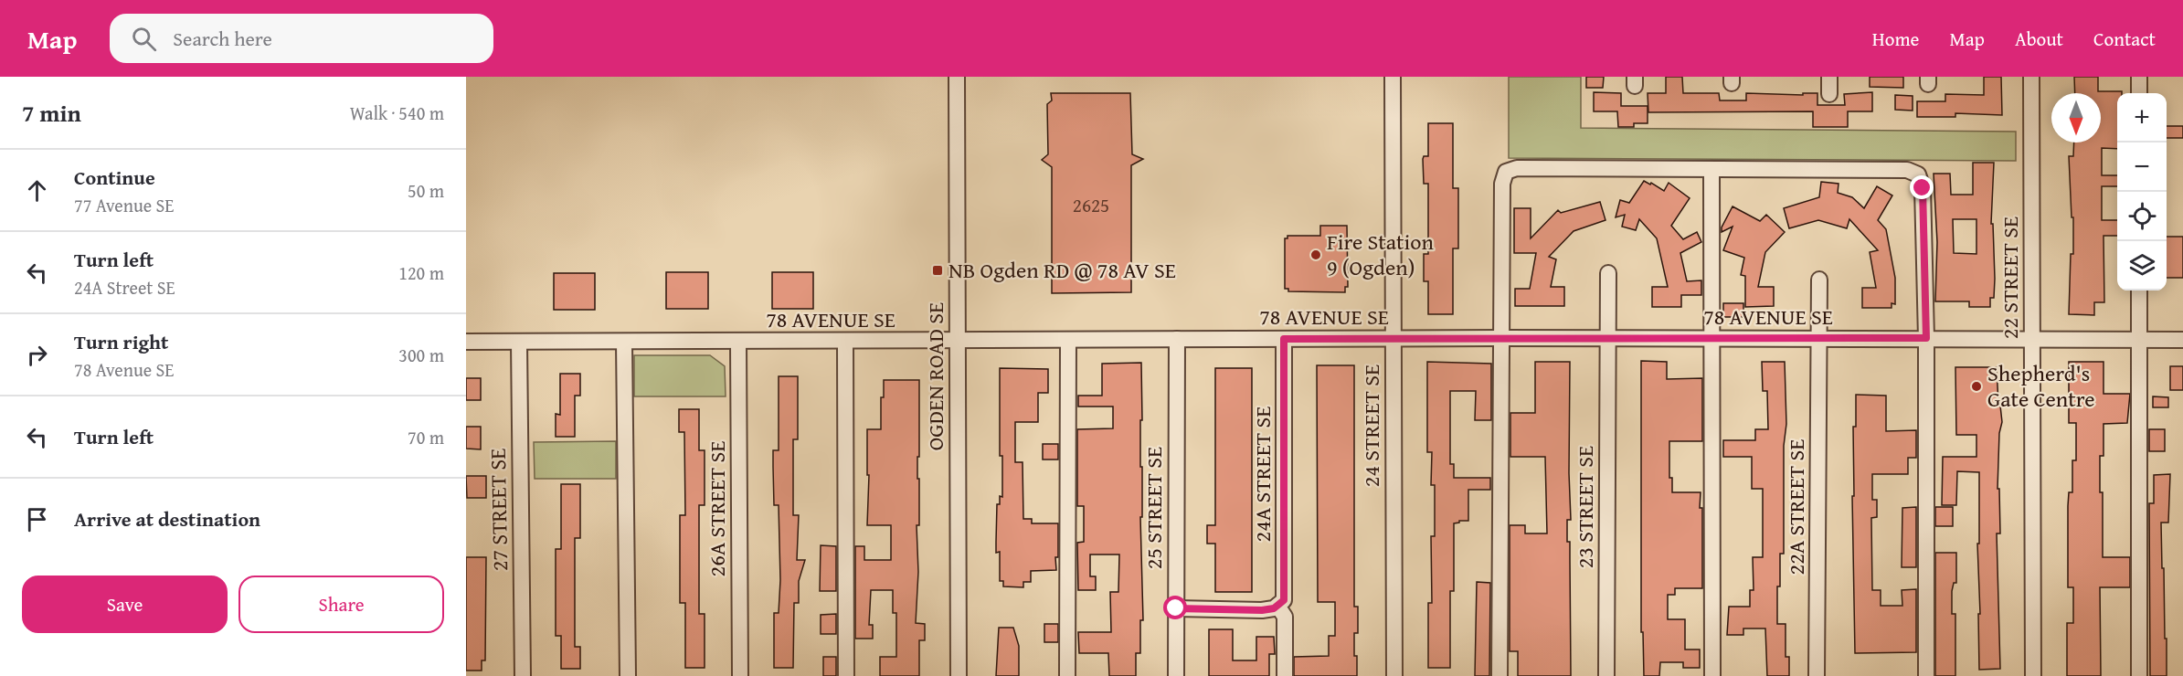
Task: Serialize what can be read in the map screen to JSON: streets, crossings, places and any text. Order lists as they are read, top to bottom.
{
  "streets": {
    "street": [
      "22 STREET SE",
      "78 AVENUE SE",
      "OGDEN ROAD SE",
      "24 STREET SE",
      "24A STREET SE",
      "23 STREET SE",
      "22A STREET SE",
      "25 STREET SE",
      "26A STREET SE",
      "27 STREET SE"
    ]
  },
  "crossings": [
    ["22 STREET SE", "78 AVENUE SE"],
    ["78 AVENUE SE", "OGDEN ROAD SE"],
    ["78 AVENUE SE", "24 STREET SE"],
    ["78 AVENUE SE", "24A STREET SE"],
    ["78 AVENUE SE", "23 STREET SE"],
    ["78 AVENUE SE", "22A STREET SE"],
    ["78 AVENUE SE", "25 STREET SE"],
    ["78 AVENUE SE", "26A STREET SE"],
    ["78 AVENUE SE", "27 STREET SE"]
  ],
  "places": {
    "other": ["Fire Station 9 (Ogden)", "Shepherd's Gate Centre"],
    "transit": ["NB Ogden RD @ 78 AV SE"]
  },
  "house_numbers": ["2625"],
  "north": "bottom",
  "page": {
    "header": "Map",
    "search": "Search here",
    "nav": [
      "Home",
      "Map",
      "About",
      "Contact"
    ],
    "heading": ["7 min", "Walk · 540 m"],
    "map_buttons": ["+", "−"],
    "list": [
      ["Continue", "77 Avenue SE", "50 m"],
      ["Turn left", "24A Street SE", "120 m"],
      ["Turn right", "78 Avenue SE", "300 m"],
      ["Turn left", "70 m"],
      "Arrive at destination"
    ],
    "buttons": ["Save", "Share"]
  }
}
